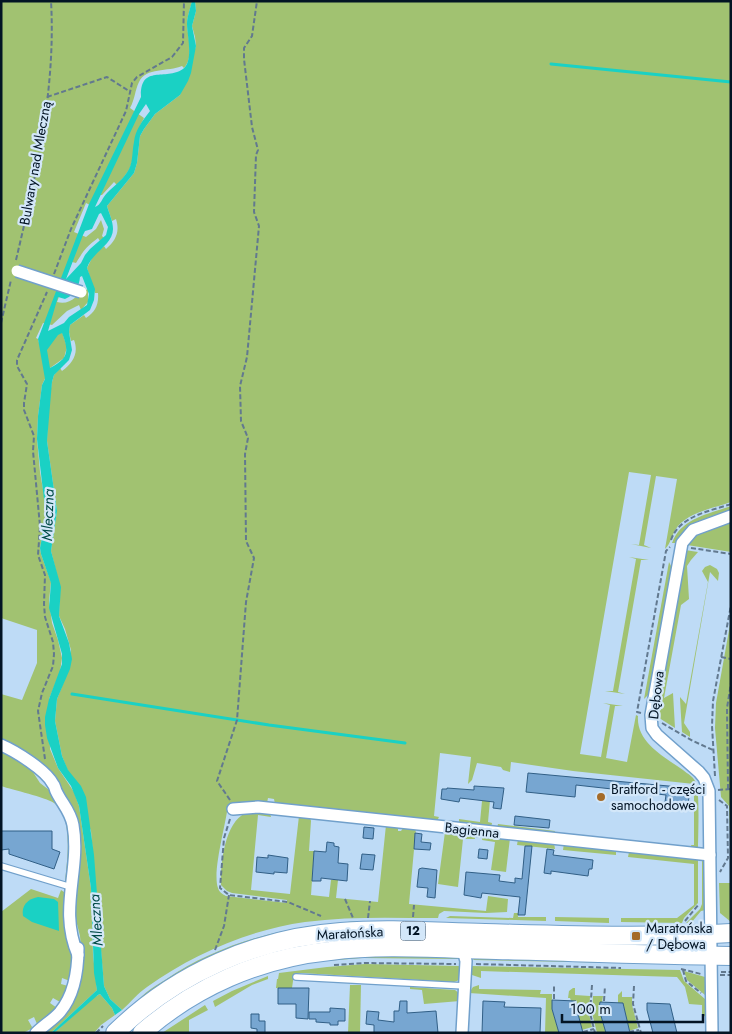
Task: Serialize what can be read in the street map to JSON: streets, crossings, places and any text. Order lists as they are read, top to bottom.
{
  "streets": {
    "main road": ["12", "Maratońska"],
    "street": ["Dębowa", "Bagienna"],
    "path": ["Bulwary nad Mleczną"]
  },
  "crossings": [
    ["Dębowa", "Bagienna"],
    ["Dębowa", "Maratońska"]
  ],
  "water": ["Mleczna"],
  "places": {
    "other": ["Bratford - części samochodowe"],
    "transit": ["Maratońska / Dębowa"]
  },
  "scale_bar": "100 m"
}
